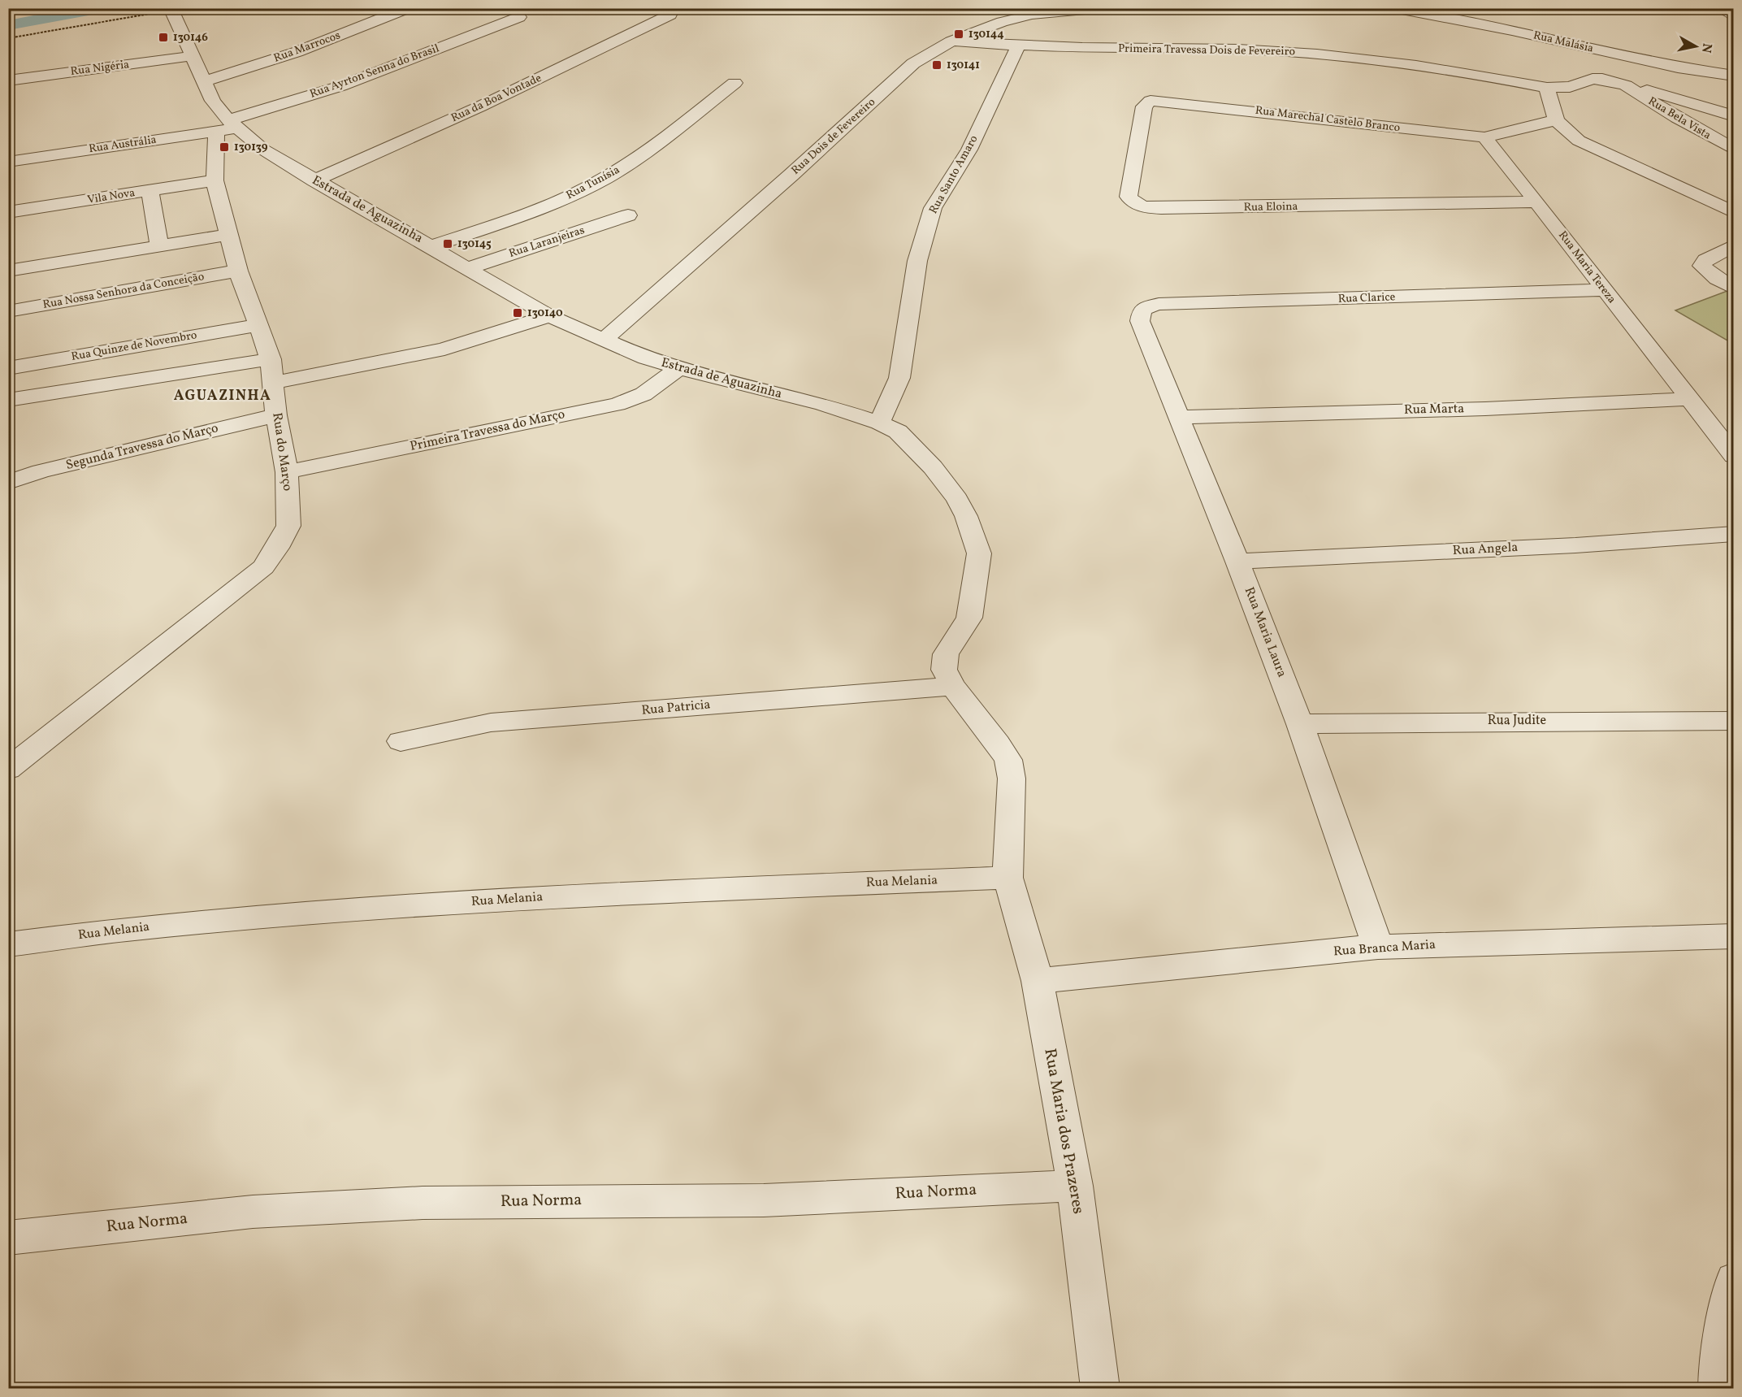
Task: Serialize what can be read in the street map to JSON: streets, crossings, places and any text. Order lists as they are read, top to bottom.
{
  "streets": {
    "street": [
      "Rua Malásia",
      "Rua Marrocos",
      "Primeira Travessa Dois de Fevereiro",
      "Rua Nigéria",
      "Rua Ayrton Senna do Brasil",
      "Rua da Boa Vontade",
      "Rua Bela Vista",
      "Rua Marechal Castelo Branco",
      "Rua Dois de Fevereiro",
      "Rua Austrália",
      "Rua Santo Amaro",
      "Rua Tunísia",
      "Vila Nova",
      "Rua Eloina",
      "Estrada de Aguazinha",
      "Rua Laranjeiras",
      "Rua Maria Tereza",
      "Rua Nossa Senhora da Conceição",
      "Rua Clarice",
      "Rua Quinze de Novembro",
      "Rua Marta",
      "Primeira Travessa do Março",
      "Segunda Travessa do Março",
      "Rua do Março",
      "Rua Angela",
      "Rua Maria Laura",
      "Rua Patricia",
      "Rua Judite",
      "Rua Melania",
      "Rua Branca Maria",
      "Rua Maria dos Prazeres",
      "Rua Norma"
    ]
  },
  "crossings": [
    ["Rua Marrocos", "Estrada de Aguazinha"],
    ["Primeira Travessa Dois de Fevereiro", "Rua Bela Vista"],
    ["Primeira Travessa Dois de Fevereiro", "Rua Dois de Fevereiro"],
    ["Primeira Travessa Dois de Fevereiro", "Rua Santo Amaro"],
    ["Rua Nigéria", "Estrada de Aguazinha"],
    ["Rua Ayrton Senna do Brasil", "Rua Austrália"],
    ["Rua Ayrton Senna do Brasil", "Estrada de Aguazinha"],
    ["Rua Ayrton Senna do Brasil", "Rua do Março"],
    ["Rua da Boa Vontade", "Estrada de Aguazinha"],
    ["Rua Marechal Castelo Branco", "Rua Eloina"],
    ["Rua Marechal Castelo Branco", "Rua Maria Tereza"],
    ["Rua Dois de Fevereiro", "Estrada de Aguazinha"],
    ["Rua Austrália", "Estrada de Aguazinha"],
    ["Rua Austrália", "Rua do Março"],
    ["Rua Santo Amaro", "Estrada de Aguazinha"],
    ["Rua Tunísia", "Estrada de Aguazinha"],
    ["Vila Nova", "Rua do Março"],
    ["Rua Eloina", "Rua Maria Tereza"],
    ["Estrada de Aguazinha", "Rua Laranjeiras"],
    ["Estrada de Aguazinha", "Primeira Travessa do Março"],
    ["Estrada de Aguazinha", "Rua do Março"],
    ["Estrada de Aguazinha", "Rua Patricia"],
    ["Estrada de Aguazinha", "Rua Melania"],
    ["Estrada de Aguazinha", "Rua Maria dos Prazeres"],
    ["Rua Maria Tereza", "Rua Clarice"],
    ["Rua Maria Tereza", "Rua Marta"],
    ["Rua Nossa Senhora da Conceição", "Rua do Março"],
    ["Rua Clarice", "Rua Maria Laura"],
    ["Rua Quinze de Novembro", "Rua do Março"],
    ["Rua Marta", "Rua Maria Laura"],
    ["Primeira Travessa do Março", "Rua do Março"],
    ["Segunda Travessa do Março", "Rua do Março"],
    ["Rua Angela", "Rua Maria Laura"],
    ["Rua Maria Laura", "Rua Judite"],
    ["Rua Maria Laura", "Rua Branca Maria"],
    ["Rua Melania", "Rua Maria dos Prazeres"],
    ["Rua Branca Maria", "Rua Maria dos Prazeres"],
    ["Rua Maria dos Prazeres", "Rua Norma"]
  ],
  "districts": ["AGUAZINHA"],
  "places": {
    "transit": [
      "130144",
      "130146",
      "130141",
      "130139",
      "130145",
      "130140"
    ]
  },
  "north": "right"
}
